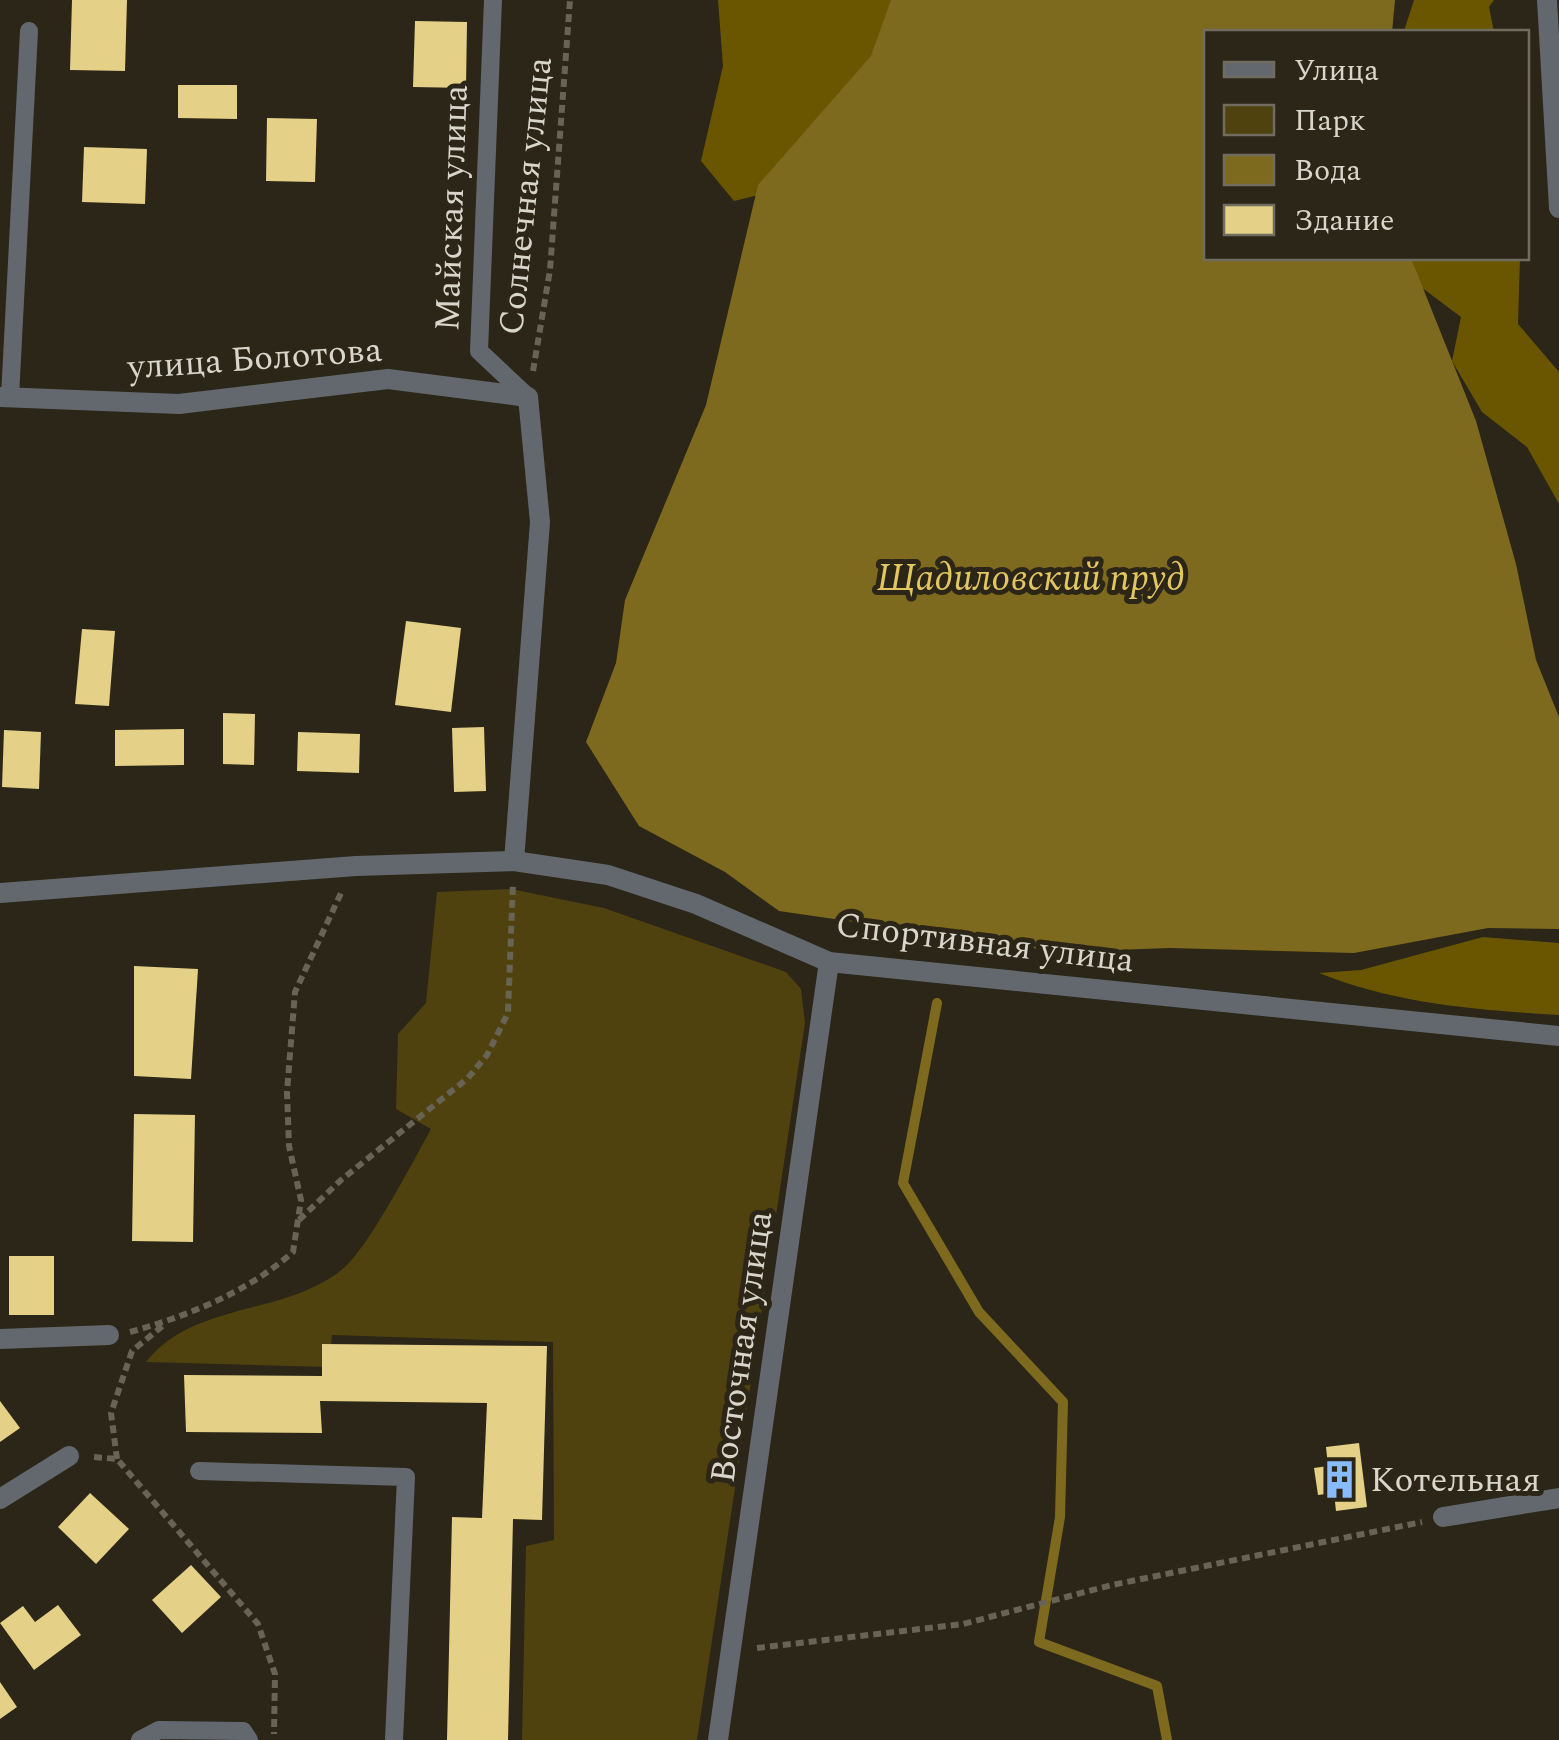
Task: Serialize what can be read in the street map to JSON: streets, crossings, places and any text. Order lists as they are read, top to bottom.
{
  "streets": {
    "street": ["улица Болотова", "Спортивная улица", "Восточная улица"],
    "lane": ["Майская улица"],
    "path": ["Солнечная улица"]
  },
  "crossings": [
    ["Солнечная улица", "Майская улица"],
    ["Солнечная улица", "улица Болотова"],
    ["Майская улица", "улица Болотова"],
    ["Спортивная улица", "Восточная улица"]
  ],
  "water": ["Щадиловский пруд"],
  "places": {
    "building": ["Котельная"]
  },
  "legend": [
    "Улица",
    "Парк",
    "Вода",
    "Здание"
  ]
}
